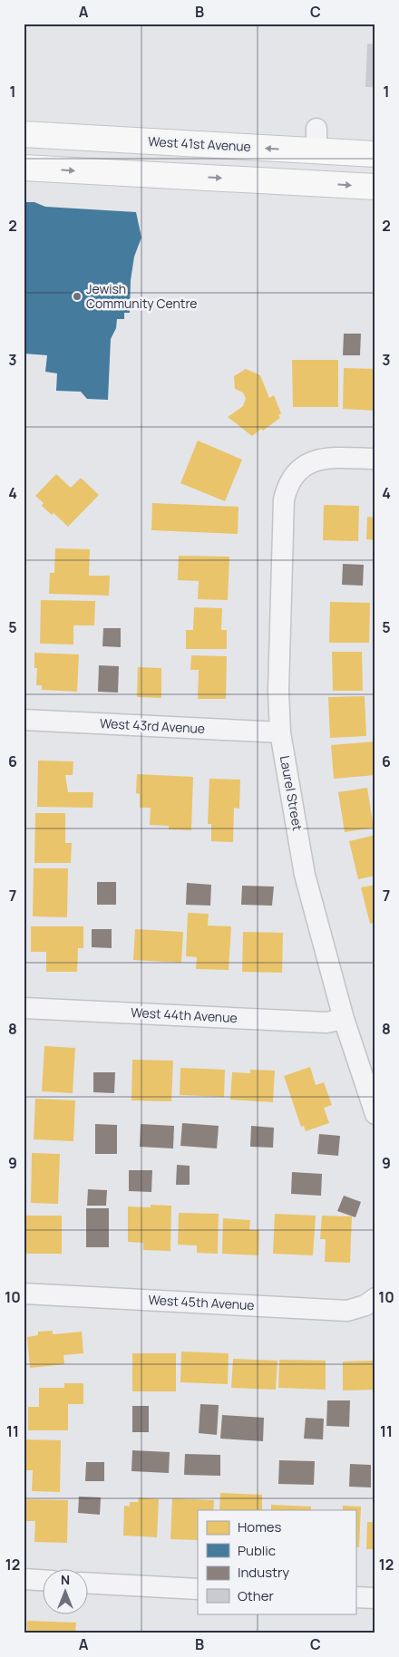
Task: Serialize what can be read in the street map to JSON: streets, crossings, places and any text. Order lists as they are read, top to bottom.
{
  "streets": {
    "main road": ["West 41st Avenue"],
    "street": [
      "West 43rd Avenue",
      "Laurel Street",
      "West 44th Avenue",
      "West 45th Avenue"
    ]
  },
  "crossings": [
    ["West 43rd Avenue", "Laurel Street"],
    ["Laurel Street", "West 44th Avenue"]
  ],
  "places": ["Jewish Community Centre"],
  "legend": [
    "Homes",
    "Public",
    "Industry",
    "Other"
  ],
  "north": "top",
  "grid": {
    "columns": ["A", "B", "C"],
    "rows": [
      "1",
      "2",
      "3",
      "4",
      "5",
      "6",
      "7",
      "8",
      "9",
      "10",
      "11",
      "12"
    ]
  }
}
